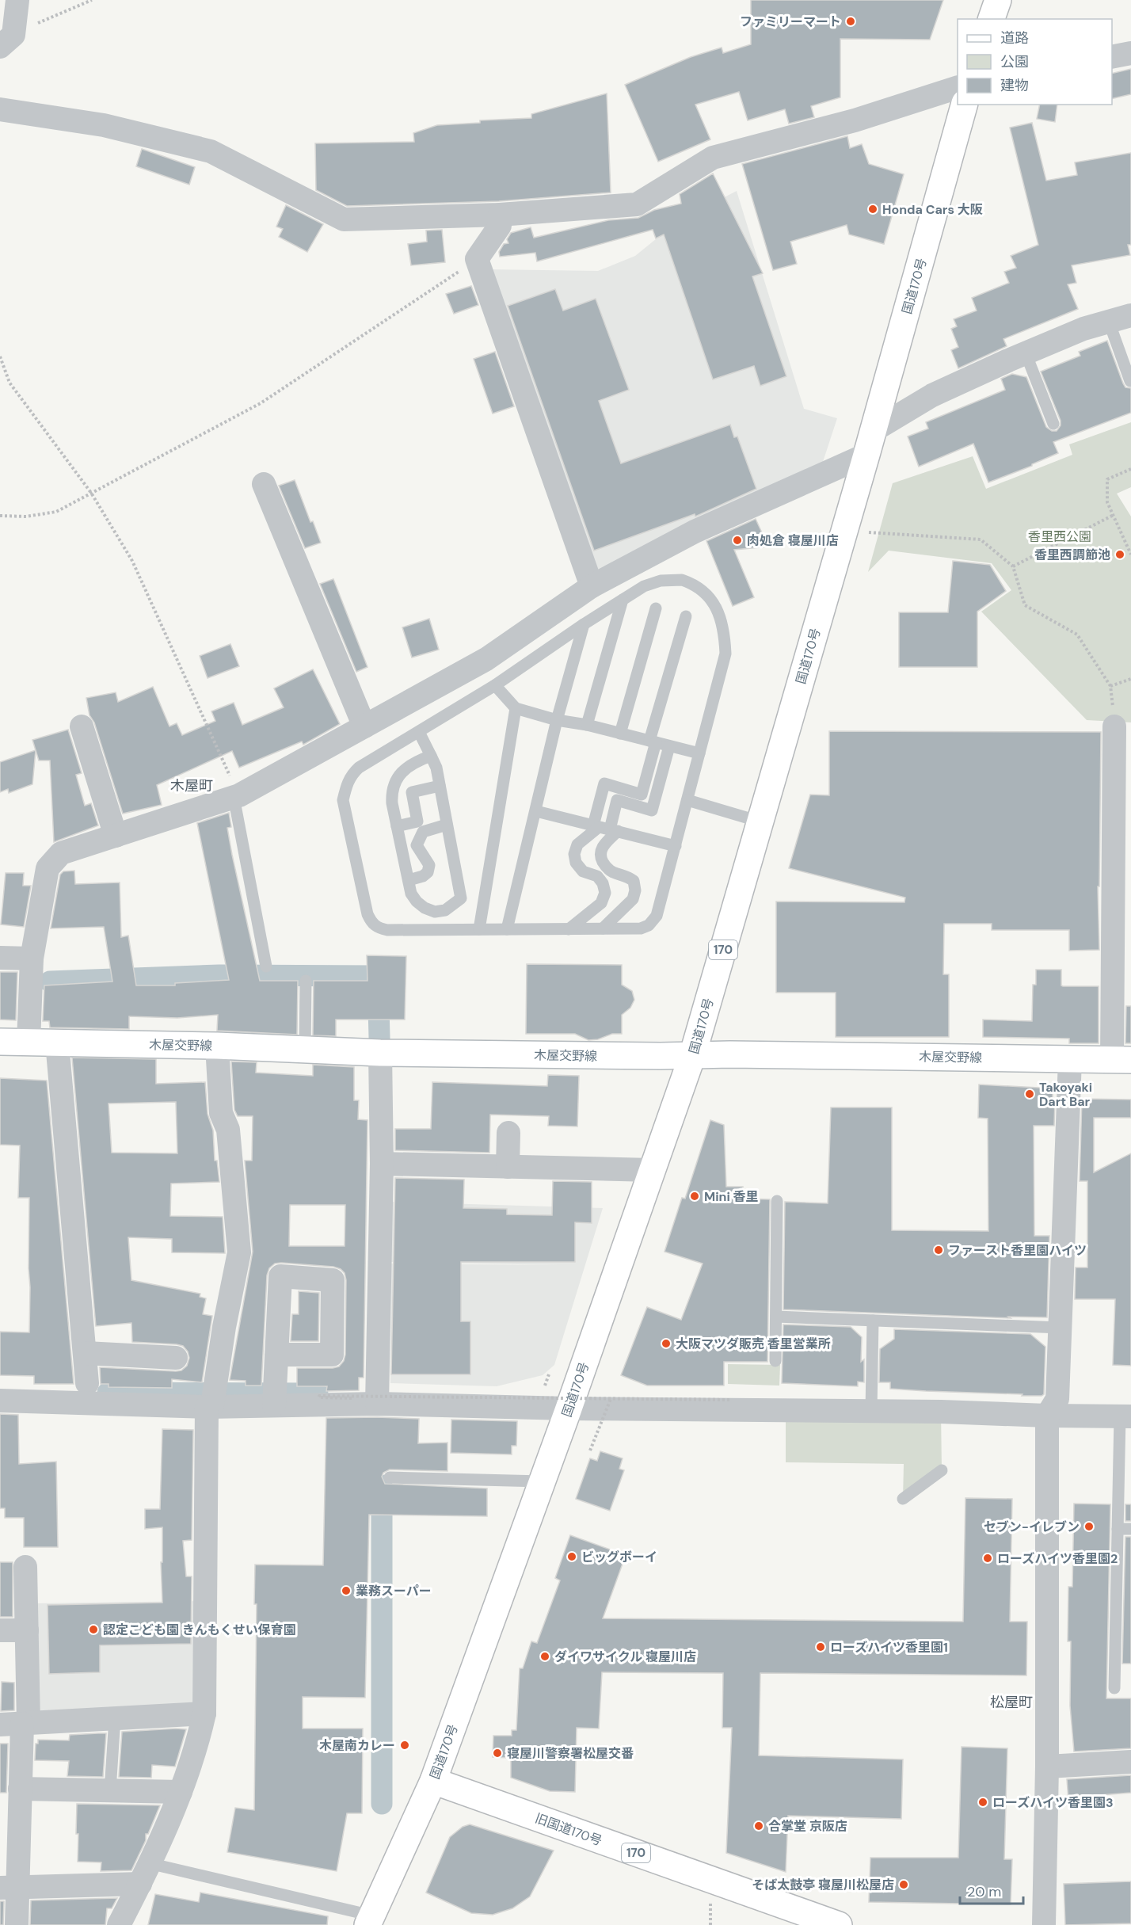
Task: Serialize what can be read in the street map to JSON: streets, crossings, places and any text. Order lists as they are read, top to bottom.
{
  "streets": {
    "main road": [
      "国道170号",
      "170",
      "木屋交野線",
      "旧国道170号"
    ]
  },
  "crossings": [
    ["国道170号", "木屋交野線"],
    ["国道170号", "旧国道170号"]
  ],
  "districts": ["木屋町", "松屋町"],
  "parks": ["香里西公園"],
  "places": [
    "ファミリーマート",
    "Honda Cars 大阪",
    "肉処倉 寝屋川店",
    "香里西調節池",
    "Takoyaki Dart Bar",
    "Mini 香里",
    "ファースト香里園ハイツ",
    "大阪マツダ販売 香里営業所",
    "セブン-イレブン",
    "ビッグボーイ",
    "ローズハイツ香里園2",
    "業務スーパー",
    "認定こども園 きんもくせい保育園",
    "ローズハイツ香里園1",
    "ダイワサイクル 寝屋川店",
    "木屋南カレー",
    "寝屋川警察署松屋交番",
    "ローズハイツ香里園3",
    "合掌堂 京阪店",
    "そば太鼓亭 寝屋川松屋店"
  ],
  "legend": ["道路", "公園", "建物"],
  "scale_bar": "20 m"
}
